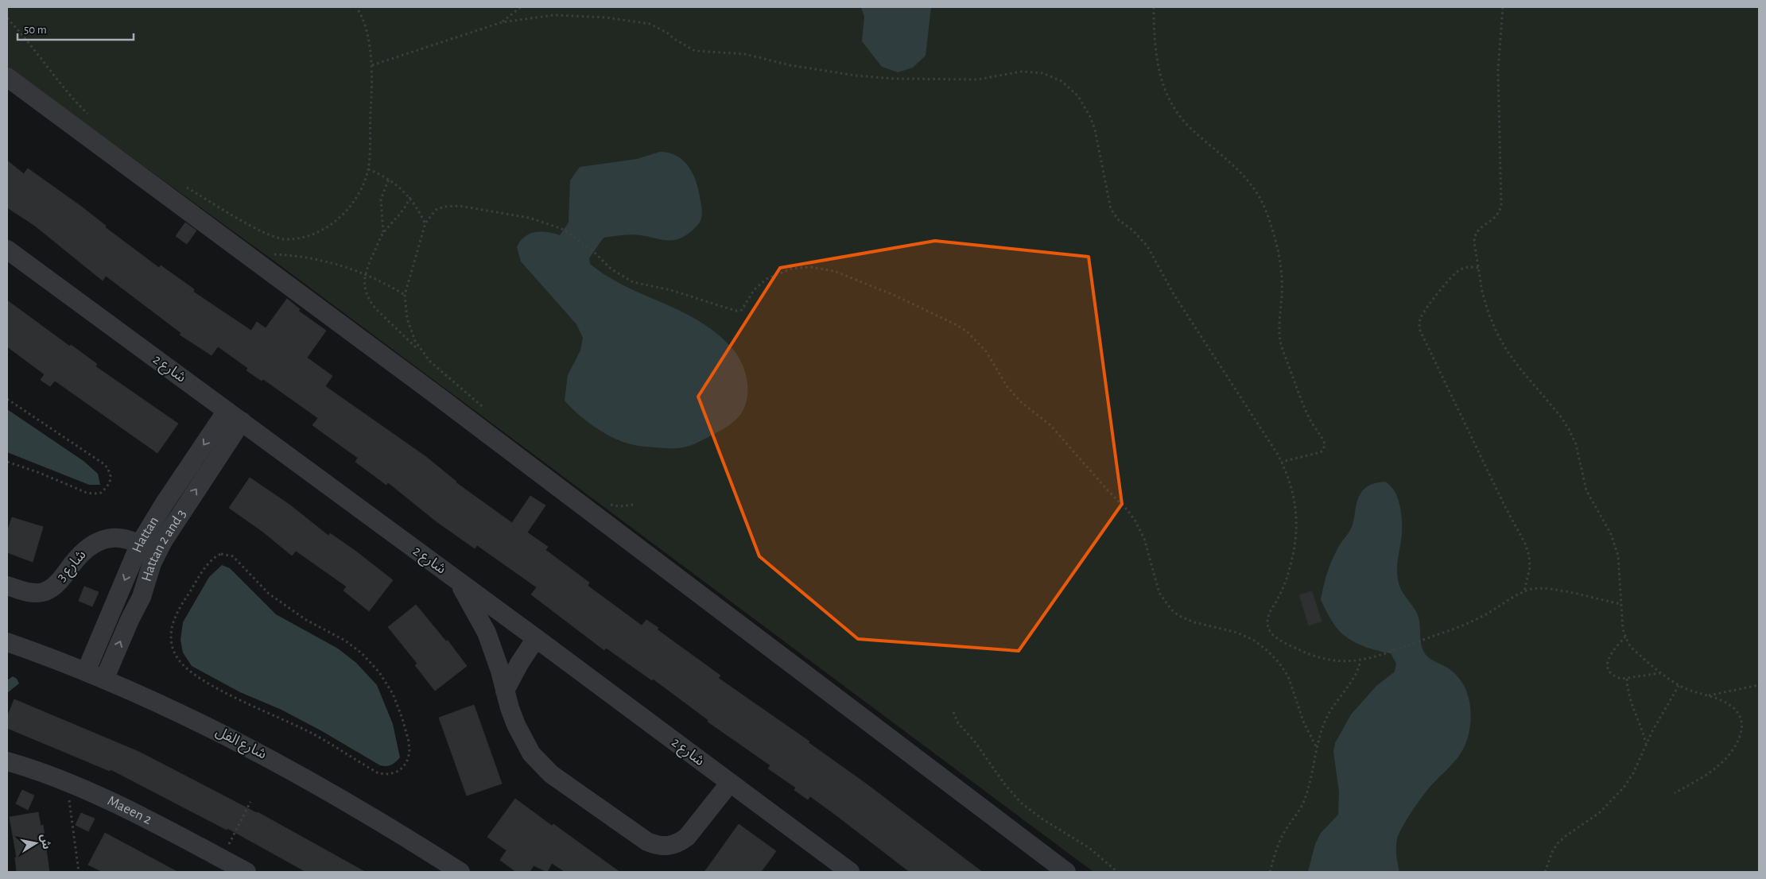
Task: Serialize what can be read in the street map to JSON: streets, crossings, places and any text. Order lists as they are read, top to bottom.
{
  "streets": {
    "street": [
      "شارع 2",
      "Hattan",
      "Hattan 2 and 3",
      "شارع 3",
      "شارع الفل",
      "Maeen 2"
    ]
  },
  "crossings": [
    ["شارع 2", "Hattan"],
    ["شارع 2", "Hattan 2 and 3"],
    ["Hattan", "شارع 3"],
    ["Hattan", "شارع الفل"],
    ["Hattan 2 and 3", "شارع 3"],
    ["Hattan 2 and 3", "شارع الفل"]
  ],
  "one_way": ["Hattan", "Hattan 2 and 3"],
  "scale_bar": "50 m",
  "north": "right"
}
